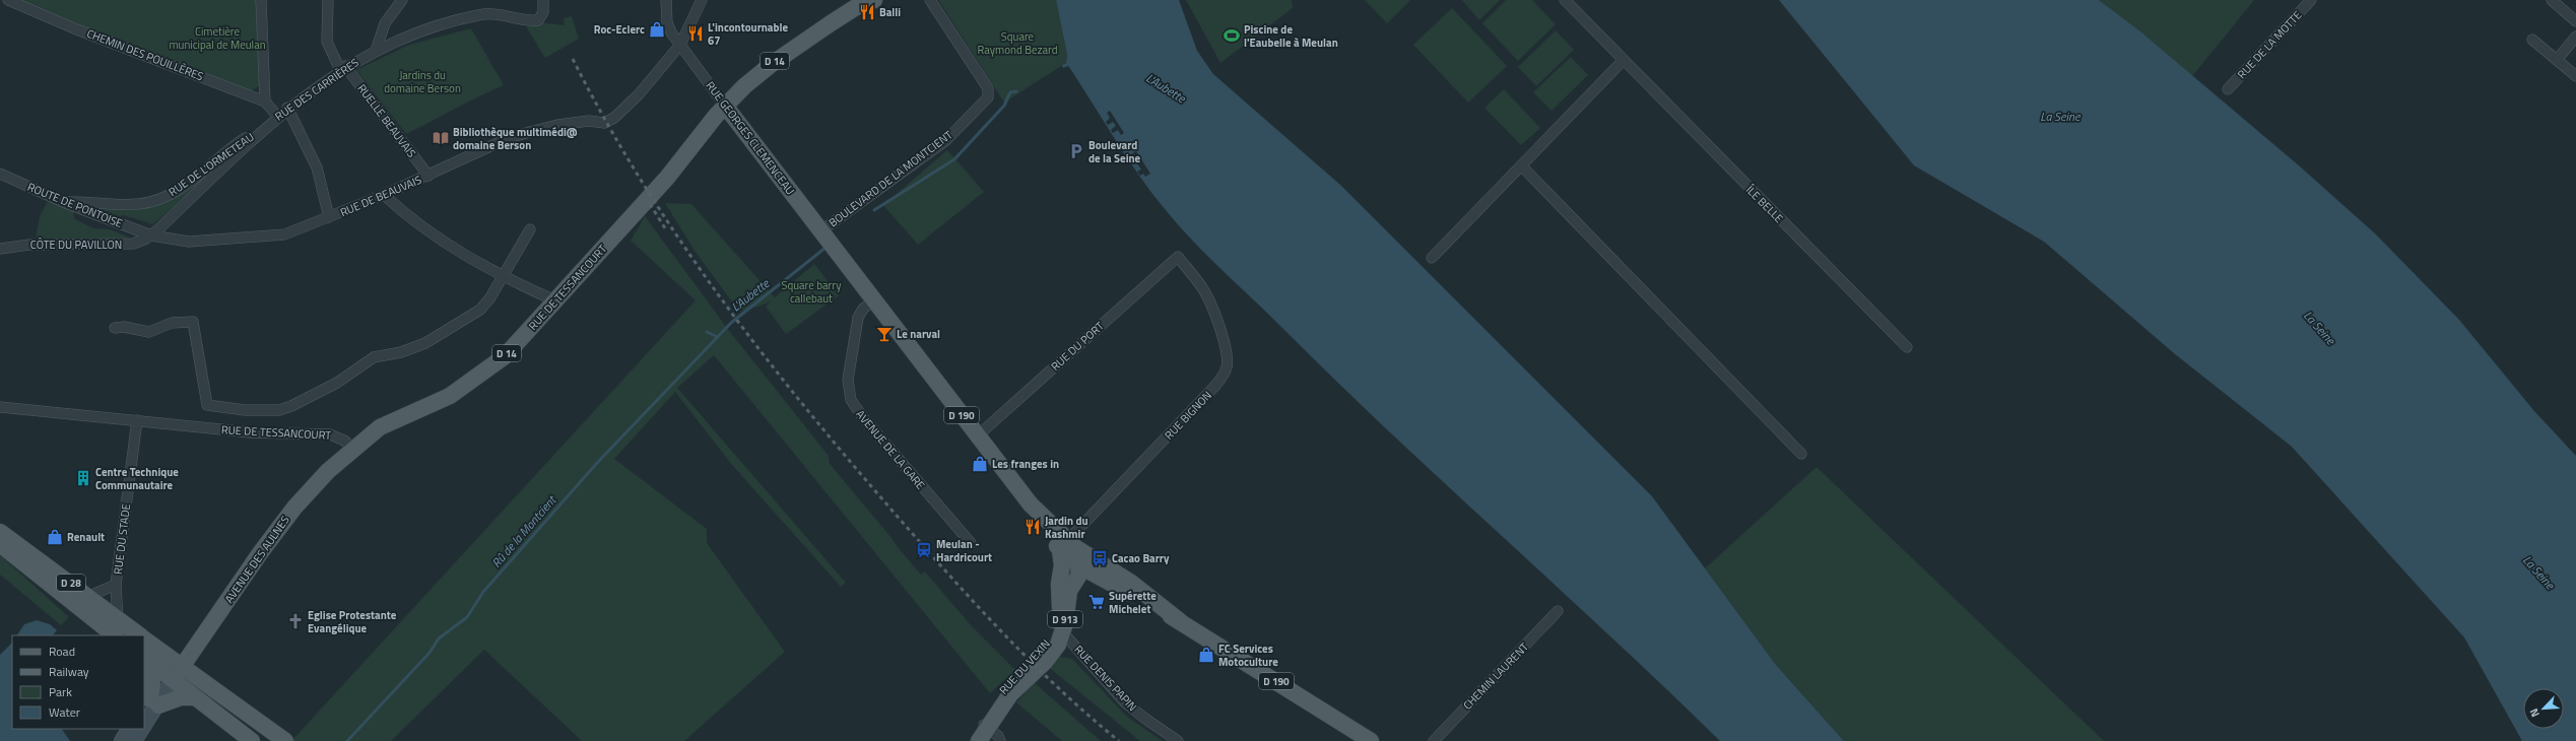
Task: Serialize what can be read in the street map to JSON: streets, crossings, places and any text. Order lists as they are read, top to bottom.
{
  "streets": {
    "main road": [
      "D 14",
      "RUE GEORGES CLEMENCEAU",
      "RUE DE TESSANCOURT",
      "D 190",
      "AVENUE DES AULNES",
      "D 28",
      "D 913",
      "RUE DU VEXIN"
    ],
    "street": [
      "RUE DE LA MOTTE",
      "CHEMIN DES POUILLÈRES",
      "RUE DES CARRIÈRES",
      "RUELLE BEAUVAIS",
      "RUE DE L'ORMETEAU",
      "BOULEVARD DE LA MONTCIENT",
      "RUE DE BEAUVAIS",
      "ÎLE BELLE",
      "ROUTE DE PONTOISE",
      "CÔTE DU PAVILLON",
      "RUE DU PORT",
      "RUE BIGNON",
      "AVENUE DE LA GARE",
      "RUE DU STADE",
      "CHEMIN LAURENT",
      "RUE DENIS PAPIN"
    ]
  },
  "crossings": [
    ["CHEMIN DES POUILLÈRES", "RUE DES CARRIÈRES"],
    ["D 14", "RUE GEORGES CLEMENCEAU"],
    ["D 14", "RUE DE TESSANCOURT"],
    ["RUE DES CARRIÈRES", "RUELLE BEAUVAIS"],
    ["RUE DES CARRIÈRES", "RUE DE L'ORMETEAU"],
    ["RUE DES CARRIÈRES", "RUE DE BEAUVAIS"],
    ["RUE DES CARRIÈRES", "ROUTE DE PONTOISE"],
    ["RUE DES CARRIÈRES", "CÔTE DU PAVILLON"],
    ["RUELLE BEAUVAIS", "RUE DE BEAUVAIS"],
    ["RUE GEORGES CLEMENCEAU", "BOULEVARD DE LA MONTCIENT"],
    ["RUE GEORGES CLEMENCEAU", "RUE DE BEAUVAIS"],
    ["RUE GEORGES CLEMENCEAU", "RUE DE TESSANCOURT"],
    ["RUE GEORGES CLEMENCEAU", "D 190"],
    ["RUE DE L'ORMETEAU", "ROUTE DE PONTOISE"],
    ["BOULEVARD DE LA MONTCIENT", "D 190"],
    ["RUE DE BEAUVAIS", "ROUTE DE PONTOISE"],
    ["RUE DE BEAUVAIS", "CÔTE DU PAVILLON"],
    ["ROUTE DE PONTOISE", "CÔTE DU PAVILLON"],
    ["RUE DE TESSANCOURT", "RUE DU STADE"],
    ["RUE DE TESSANCOURT", "AVENUE DES AULNES"],
    ["RUE DU PORT", "D 190"],
    ["RUE DU PORT", "RUE BIGNON"],
    ["D 190", "RUE BIGNON"],
    ["D 190", "AVENUE DE LA GARE"],
    ["D 190", "RUE DU VEXIN"],
    ["RUE BIGNON", "RUE DU VEXIN"],
    ["RUE DU STADE", "D 28"],
    ["AVENUE DES AULNES", "D 28"],
    ["RUE DU VEXIN", "RUE DENIS PAPIN"]
  ],
  "water": ["L'Aubette", "La Seine", "Rû de la Montcient"],
  "parks": [
    "Cimetière municipal de Meulan",
    "Square Raymond Bezard",
    "Jardins du domaine Berson",
    "Square barry callebaut"
  ],
  "places": {
    "restaurant": ["Balli", "L'incontournable 67", "Jardin du Kashmir"],
    "shop": [
      "Roc-Eclerc",
      "Les franges in",
      "Renault",
      "FC Services Motoculture"
    ],
    "sports": ["Piscine de l'Eaubelle à Meulan"],
    "library": ["Bibliothèque multimédi@ domaine Berson"],
    "parking": ["Boulevard de la Seine"],
    "bar": ["Le narval"],
    "building": ["Centre Technique Communautaire"],
    "station": ["Meulan - Hardricourt"],
    "bus stop": ["Cacao Barry"],
    "supermarket": ["Supérette Michelet"],
    "church": ["Eglise Protestante Evangélique"]
  },
  "legend": [
    "Road",
    "Railway",
    "Park",
    "Water"
  ],
  "north": "bottom left"
}
